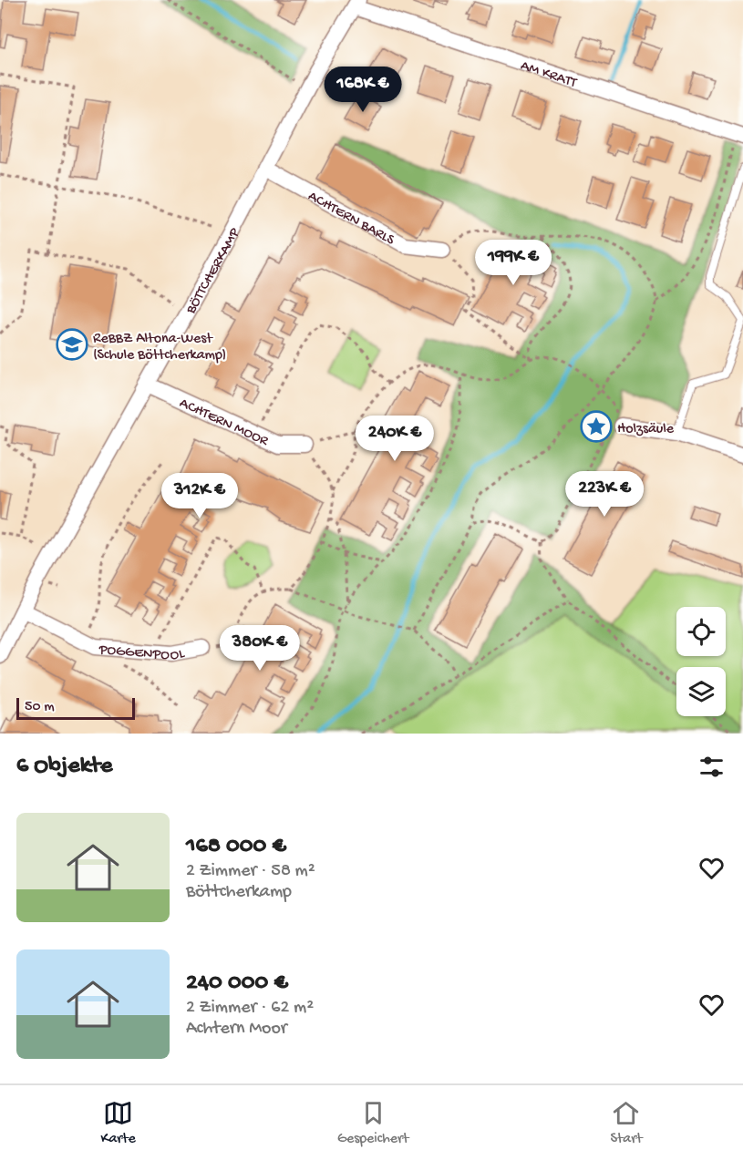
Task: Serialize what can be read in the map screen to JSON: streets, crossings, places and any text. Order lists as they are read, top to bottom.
{
  "streets": {
    "street": [
      "AM KRATT",
      "ACHTERN BARLS",
      "BÖTTCHERKAMP",
      "ACHTERN MOOR",
      "POGGENPOOL"
    ]
  },
  "crossings": [
    ["AM KRATT", "BÖTTCHERKAMP"],
    ["ACHTERN BARLS", "BÖTTCHERKAMP"],
    ["BÖTTCHERKAMP", "ACHTERN MOOR"],
    ["BÖTTCHERKAMP", "POGGENPOOL"]
  ],
  "places": {
    "school or university": ["ReBBZ Altona-West (Schule Böttcherkamp)"],
    "place": ["Holzsäule"]
  },
  "scale_bar": "50 m",
  "page": {
    "price": [
      "168K €",
      "199K €",
      "240K €",
      "223K €",
      "312K €",
      "380K €"
    ],
    "scale": "50 m",
    "heading": "6 Objekte",
    "list": [
      {
        "name": "168 000 €",
        "note": "2 Zimmer · 58 m² · Böttcherkamp"
      },
      {
        "name": "240 000 €",
        "note": "2 Zimmer · 62 m² · Achtern Moor"
      }
    ],
    "tabs": ["Karte", "Gespeichert", "Start"]
  }
}
